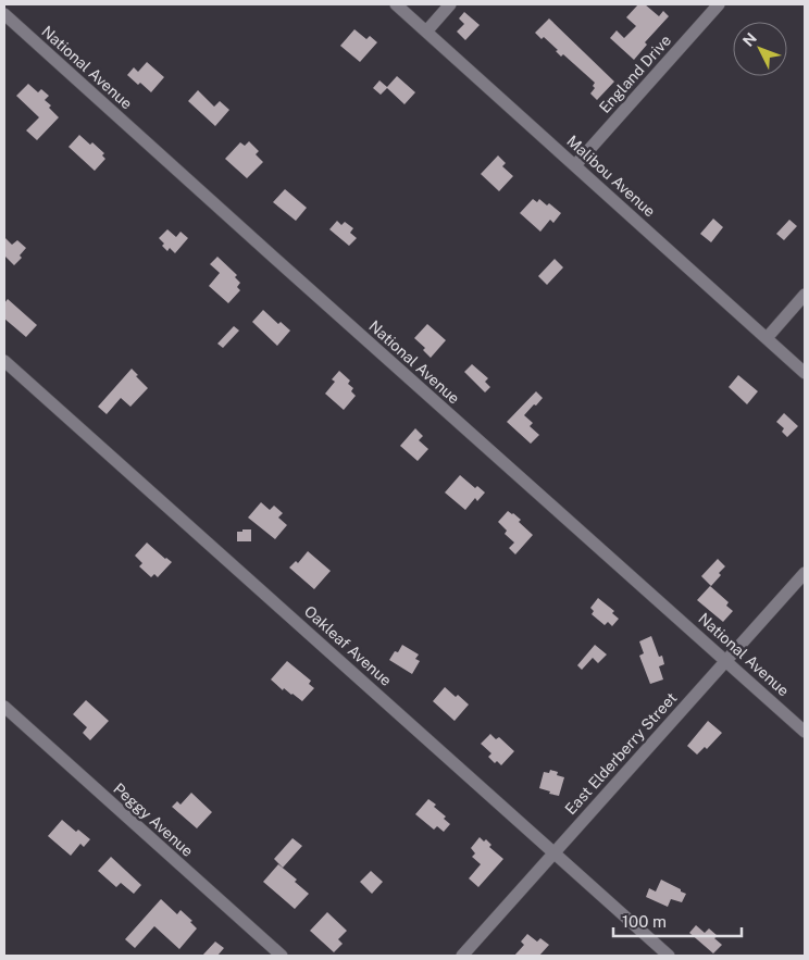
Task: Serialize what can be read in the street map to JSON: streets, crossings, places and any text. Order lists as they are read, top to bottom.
{
  "streets": {
    "street": [
      "National Avenue",
      "England Drive",
      "Malibou Avenue",
      "Oakleaf Avenue",
      "East Elderberry Street",
      "Peggy Avenue"
    ]
  },
  "crossings": [
    ["National Avenue", "East Elderberry Street"],
    ["England Drive", "Malibou Avenue"],
    ["Oakleaf Avenue", "East Elderberry Street"]
  ],
  "scale_bar": "100 m",
  "north": "top left"
}
